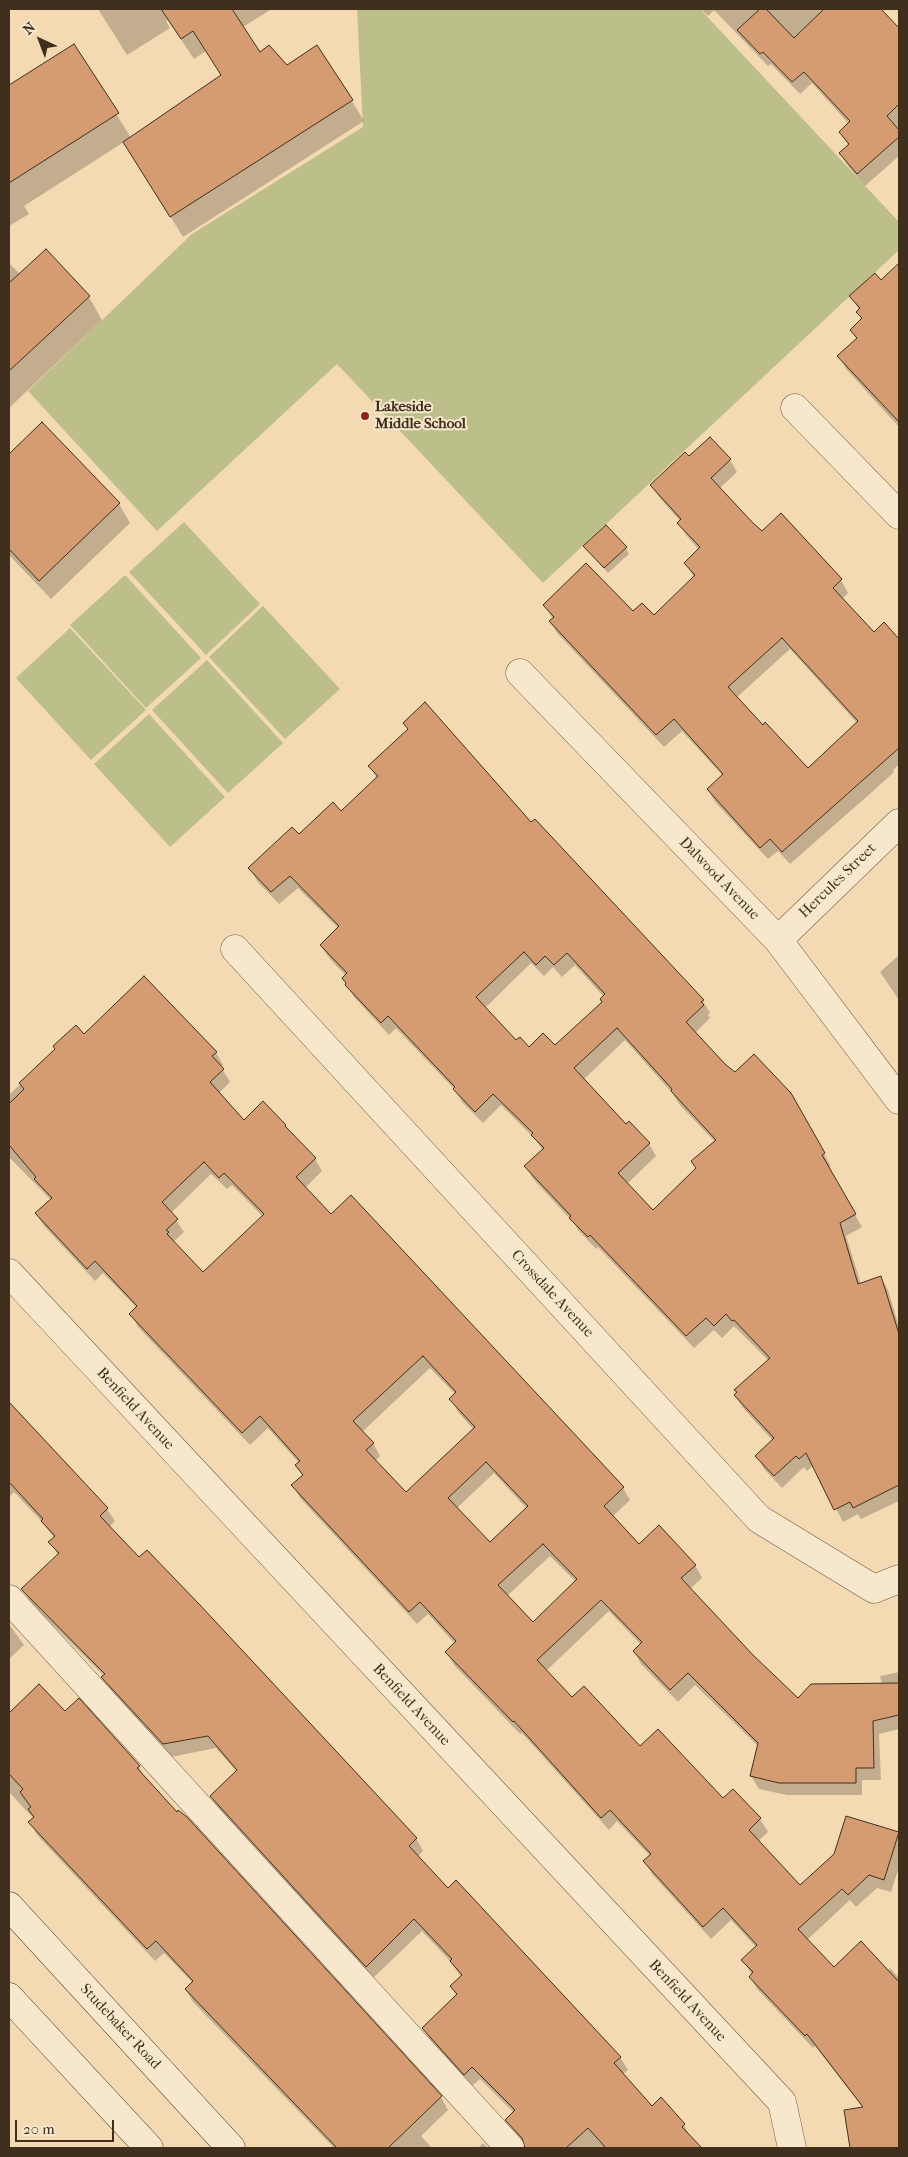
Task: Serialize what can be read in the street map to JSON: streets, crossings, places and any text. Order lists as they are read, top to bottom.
{
  "streets": {
    "street": [
      "Dalwood Avenue",
      "Hercules Street",
      "Crossdale Avenue",
      "Benfield Avenue",
      "Studebaker Road"
    ]
  },
  "crossings": [
    ["Dalwood Avenue", "Hercules Street"]
  ],
  "places": ["Lakeside Middle School"],
  "scale_bar": "20 m",
  "north": "top left"
}
